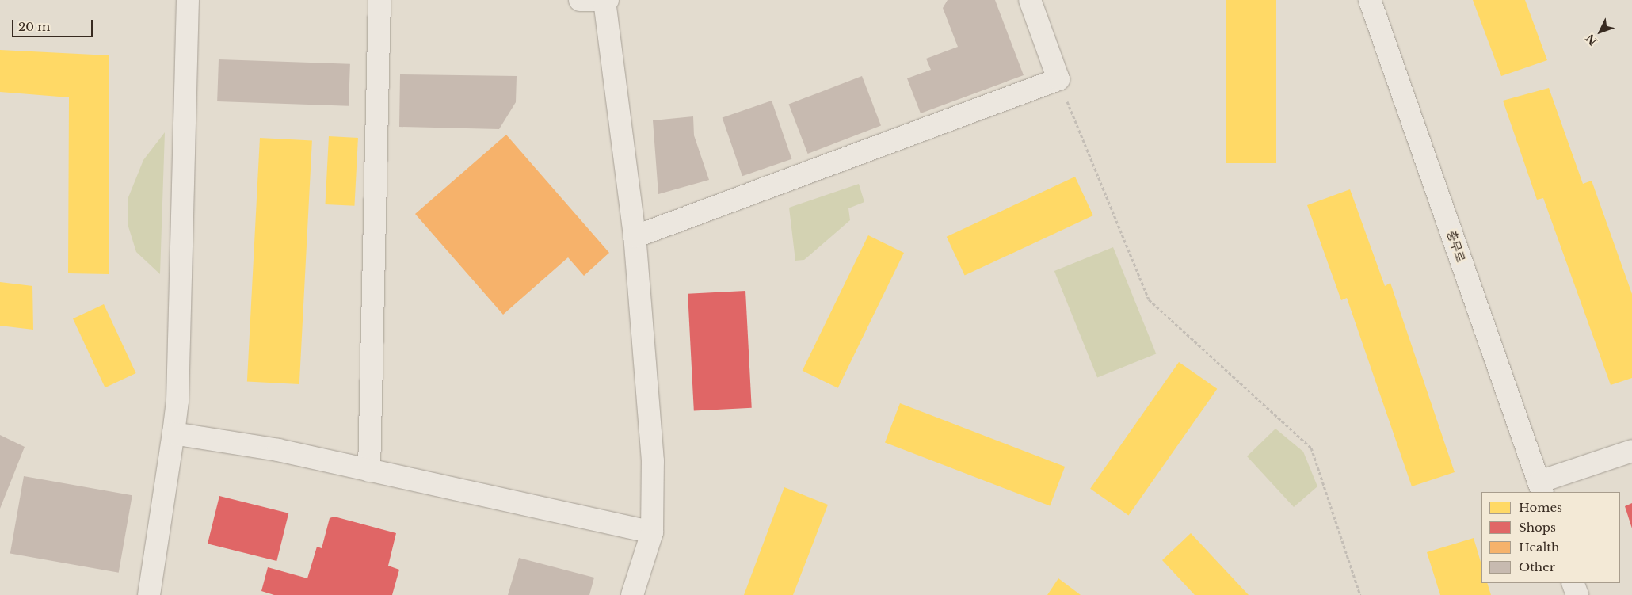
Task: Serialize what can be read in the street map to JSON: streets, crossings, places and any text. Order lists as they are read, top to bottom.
{
  "streets": {
    "street": ["충무로"]
  },
  "legend": [
    "Homes",
    "Shops",
    "Health",
    "Other"
  ],
  "scale_bar": "20 m",
  "north": "bottom left"
}
